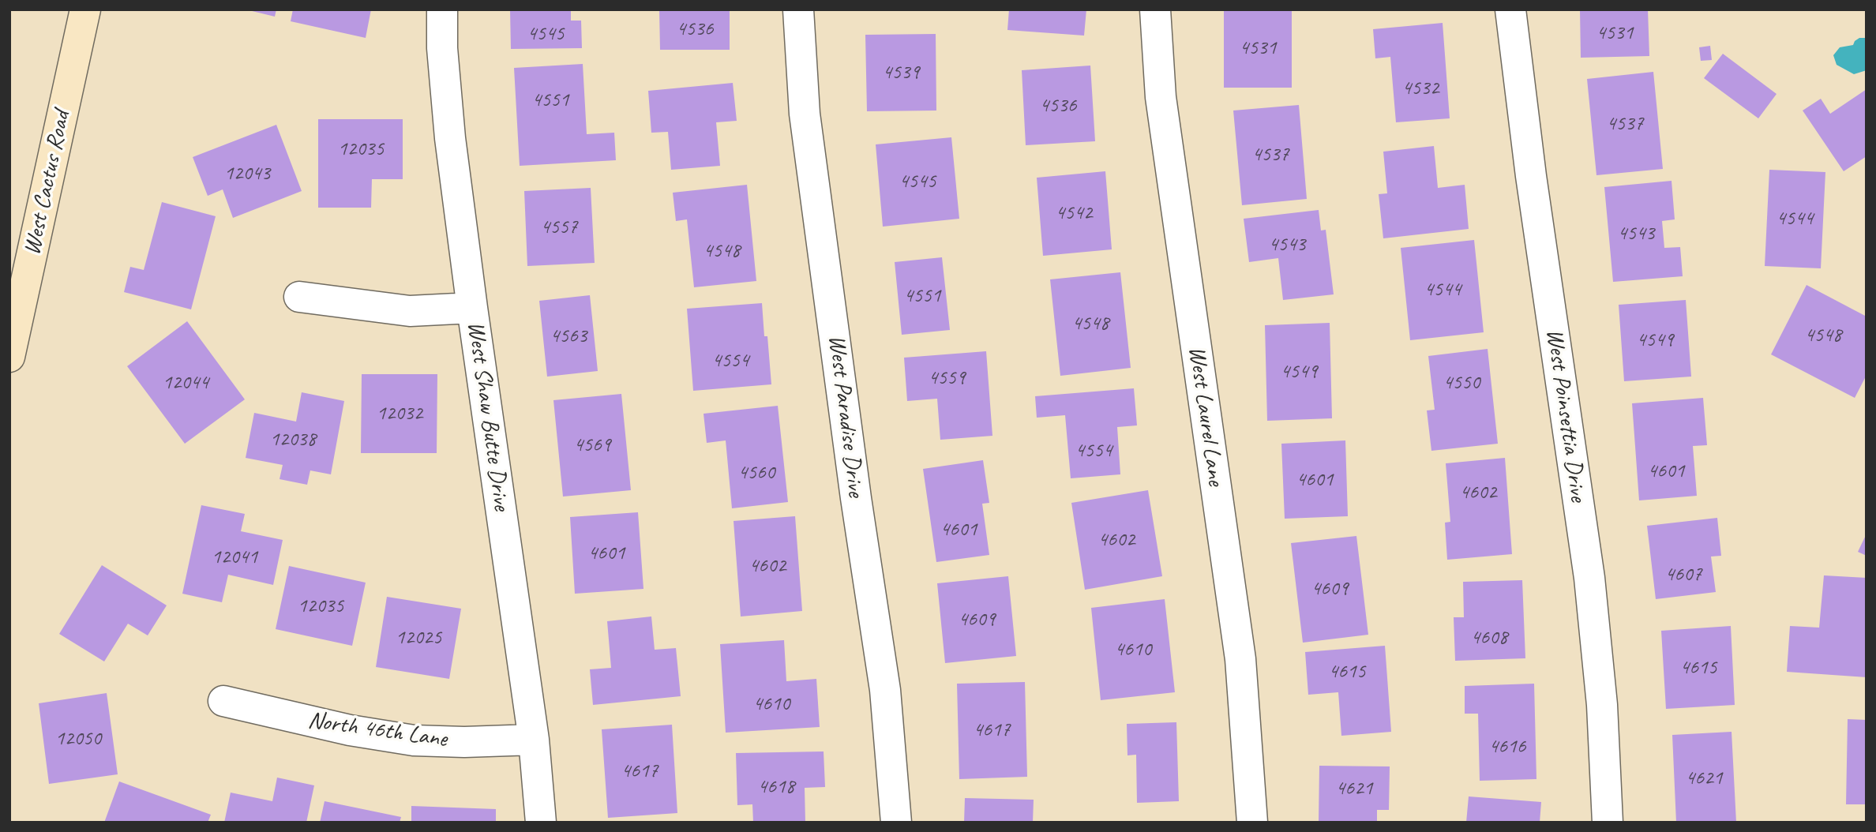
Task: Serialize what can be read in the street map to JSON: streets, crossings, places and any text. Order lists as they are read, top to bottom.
{
  "streets": {
    "main road": ["West Cactus Road"],
    "street": [
      "West Poinsettia Drive",
      "West Shaw Butte Drive",
      "West Paradise Drive",
      "West Laurel Lane",
      "North 46th Lane"
    ]
  },
  "crossings": [
    ["West Shaw Butte Drive", "North 46th Lane"]
  ],
  "house_numbers": [
    "4536",
    "4531",
    "4545",
    "4531",
    "4539",
    "4532",
    "4551",
    "4536",
    "4537",
    "12035",
    "4537",
    "12043",
    "4545",
    "4542",
    "4544",
    "4557",
    "4543",
    "4543",
    "4548",
    "4544",
    "4551",
    "4548",
    "4548",
    "4563",
    "4549",
    "4554",
    "4549",
    "4559",
    "12044",
    "4550",
    "12032",
    "12038",
    "4569",
    "4554",
    "4601",
    "4560",
    "4601",
    "4602",
    "4601",
    "4602",
    "4601",
    "12041",
    "4602",
    "4607",
    "4609",
    "12035",
    "4609",
    "12025",
    "4608",
    "4610",
    "4615",
    "4615",
    "4610",
    "4617",
    "12050",
    "4616",
    "4617",
    "4621",
    "4618",
    "4621"
  ]
}
